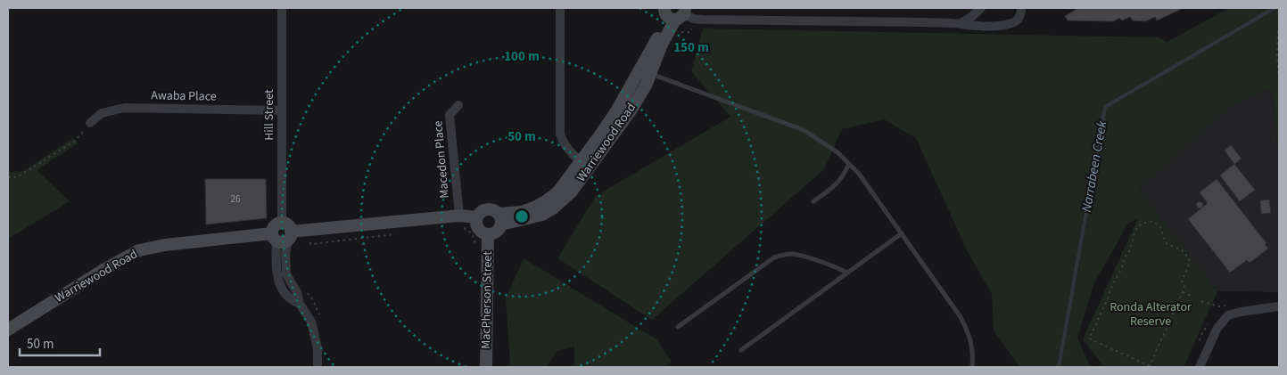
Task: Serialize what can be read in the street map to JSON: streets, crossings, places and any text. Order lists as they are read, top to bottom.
{
  "streets": {
    "street": [
      "Awaba Place",
      "Hill Street",
      "Warriewood Road",
      "Macedon Place",
      "MacPherson Street"
    ]
  },
  "crossings": [
    ["Awaba Place", "Hill Street"],
    ["Warriewood Road", "Macedon Place"],
    ["Warriewood Road", "MacPherson Street"]
  ],
  "water": ["Narrabeen Creek"],
  "parks": ["Ronda Alterator Reserve"],
  "house_numbers": ["26"],
  "scale_bar": "50 m",
  "rings": ["150 m", "100 m", "50 m"]
}
